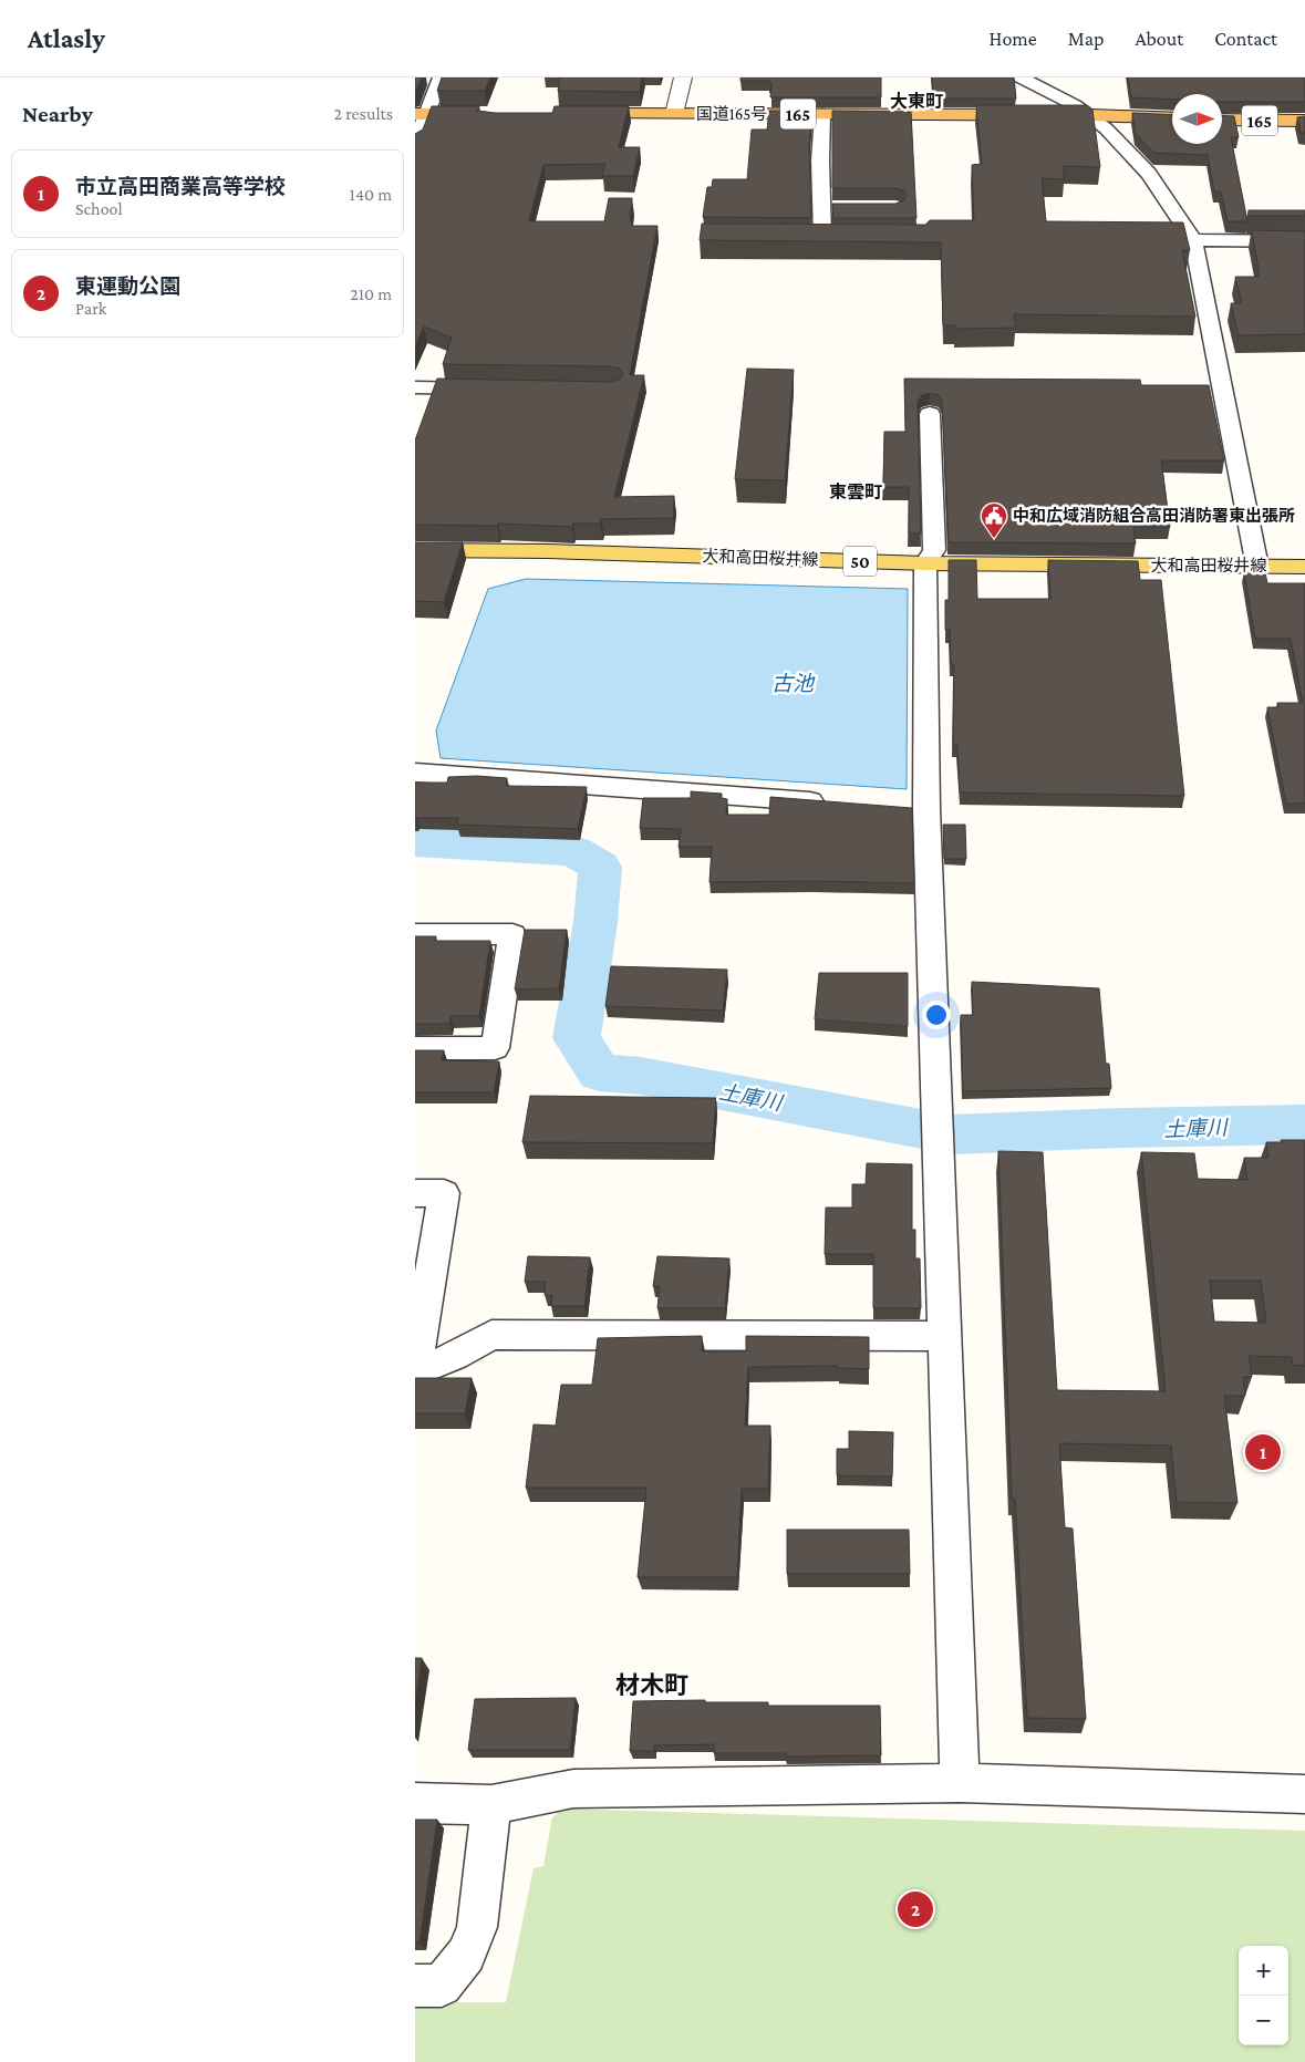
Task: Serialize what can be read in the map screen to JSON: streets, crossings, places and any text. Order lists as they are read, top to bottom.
{
  "streets": {
    "highway": ["国道165号", "165"],
    "main road": ["大和高田桜井線", "50"]
  },
  "districts": ["大東町", "東雲町", "材木町"],
  "water": ["古池", "土庫川"],
  "places": {
    "public building": ["中和広域消防組合高田消防署東出張所"]
  },
  "north": "right",
  "page": {
    "header": "Atlasly",
    "nav": [
      "Home",
      "Map",
      "About",
      "Contact"
    ],
    "heading": ["Nearby", "2 results"],
    "list": [
      {
        "mark": "1",
        "name": "市立高田商業高等学校",
        "note": "School",
        "value": "140 m"
      },
      {
        "mark": "2",
        "name": "東運動公園",
        "note": "Park",
        "value": "210 m"
      }
    ],
    "pins": ["1", "2"],
    "map_buttons": ["+", "−"]
  }
}
